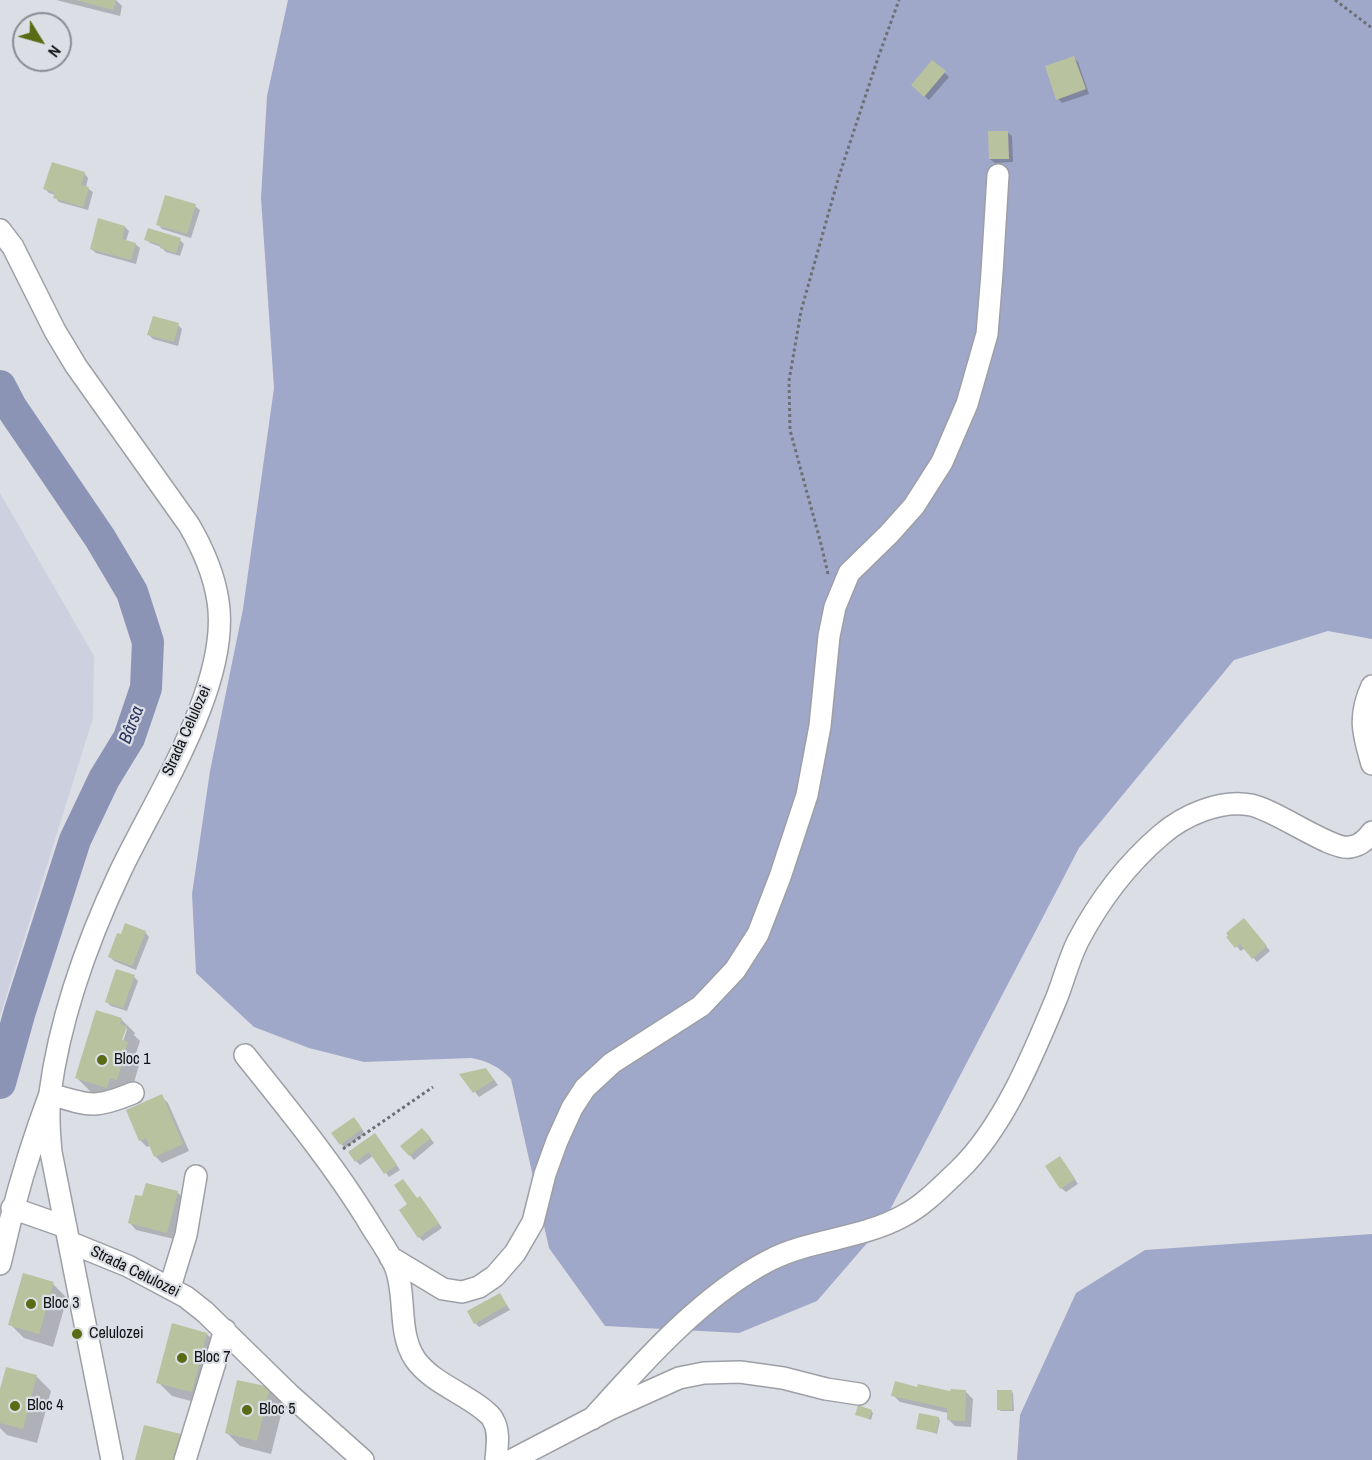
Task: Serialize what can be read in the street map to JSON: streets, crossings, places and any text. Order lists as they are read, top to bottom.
{
  "streets": {
    "street": ["Strada Celulozei"]
  },
  "water": ["Bârsa"],
  "places": [
    "Bloc 1",
    "Bloc 3",
    "Celulozei",
    "Bloc 7",
    "Bloc 4",
    "Bloc 5"
  ],
  "north": "bottom right"
}
